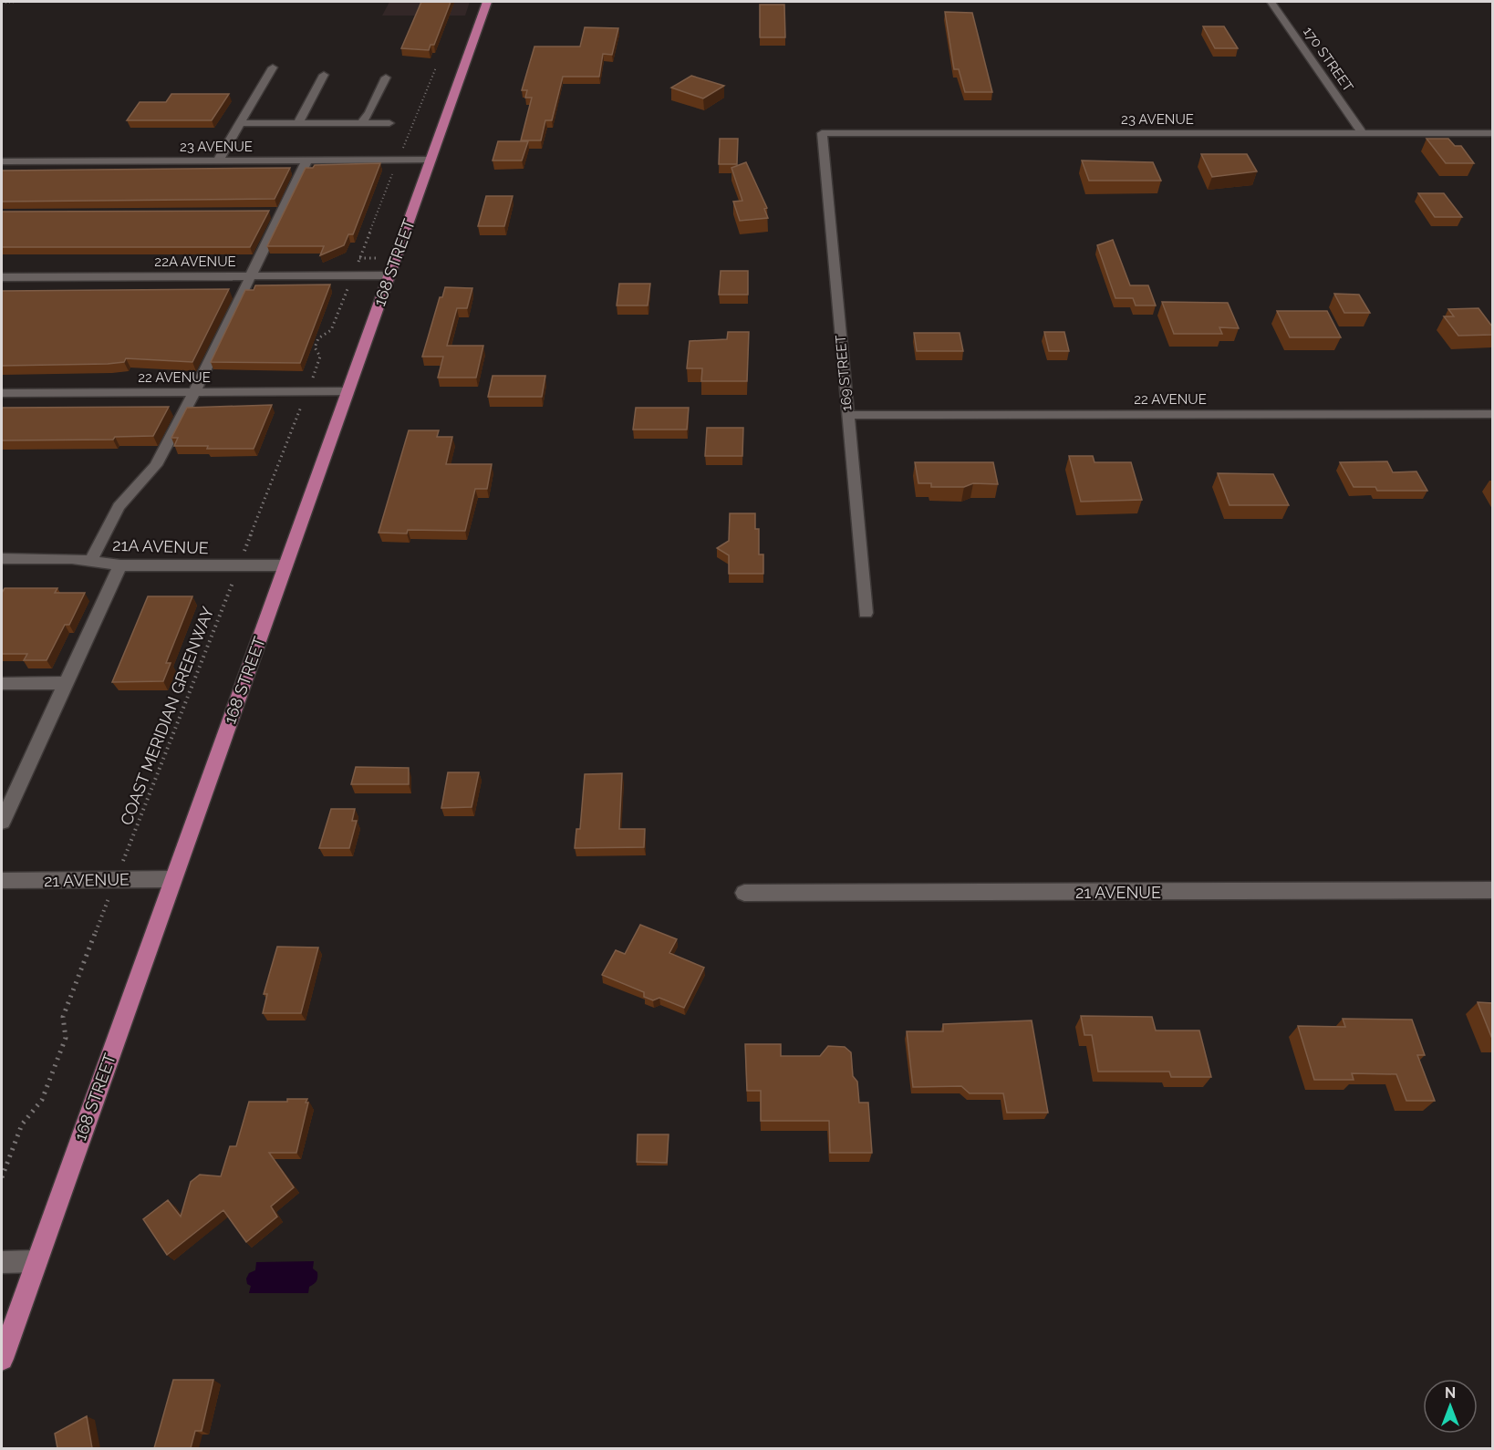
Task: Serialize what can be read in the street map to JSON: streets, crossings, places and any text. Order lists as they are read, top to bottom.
{
  "streets": {
    "main road": ["168 STREET"],
    "street": [
      "170 STREET",
      "23 AVENUE",
      "22A AVENUE",
      "169 STREET",
      "22 AVENUE",
      "21A AVENUE",
      "21 AVENUE"
    ],
    "path": ["COAST MERIDIAN GREENWAY"]
  },
  "crossings": [
    ["170 STREET", "23 AVENUE"],
    ["23 AVENUE", "168 STREET"],
    ["23 AVENUE", "169 STREET"],
    ["22A AVENUE", "168 STREET"],
    ["168 STREET", "22 AVENUE"],
    ["168 STREET", "21A AVENUE"],
    ["168 STREET", "21 AVENUE"],
    ["169 STREET", "22 AVENUE"]
  ],
  "north": "top"
}
